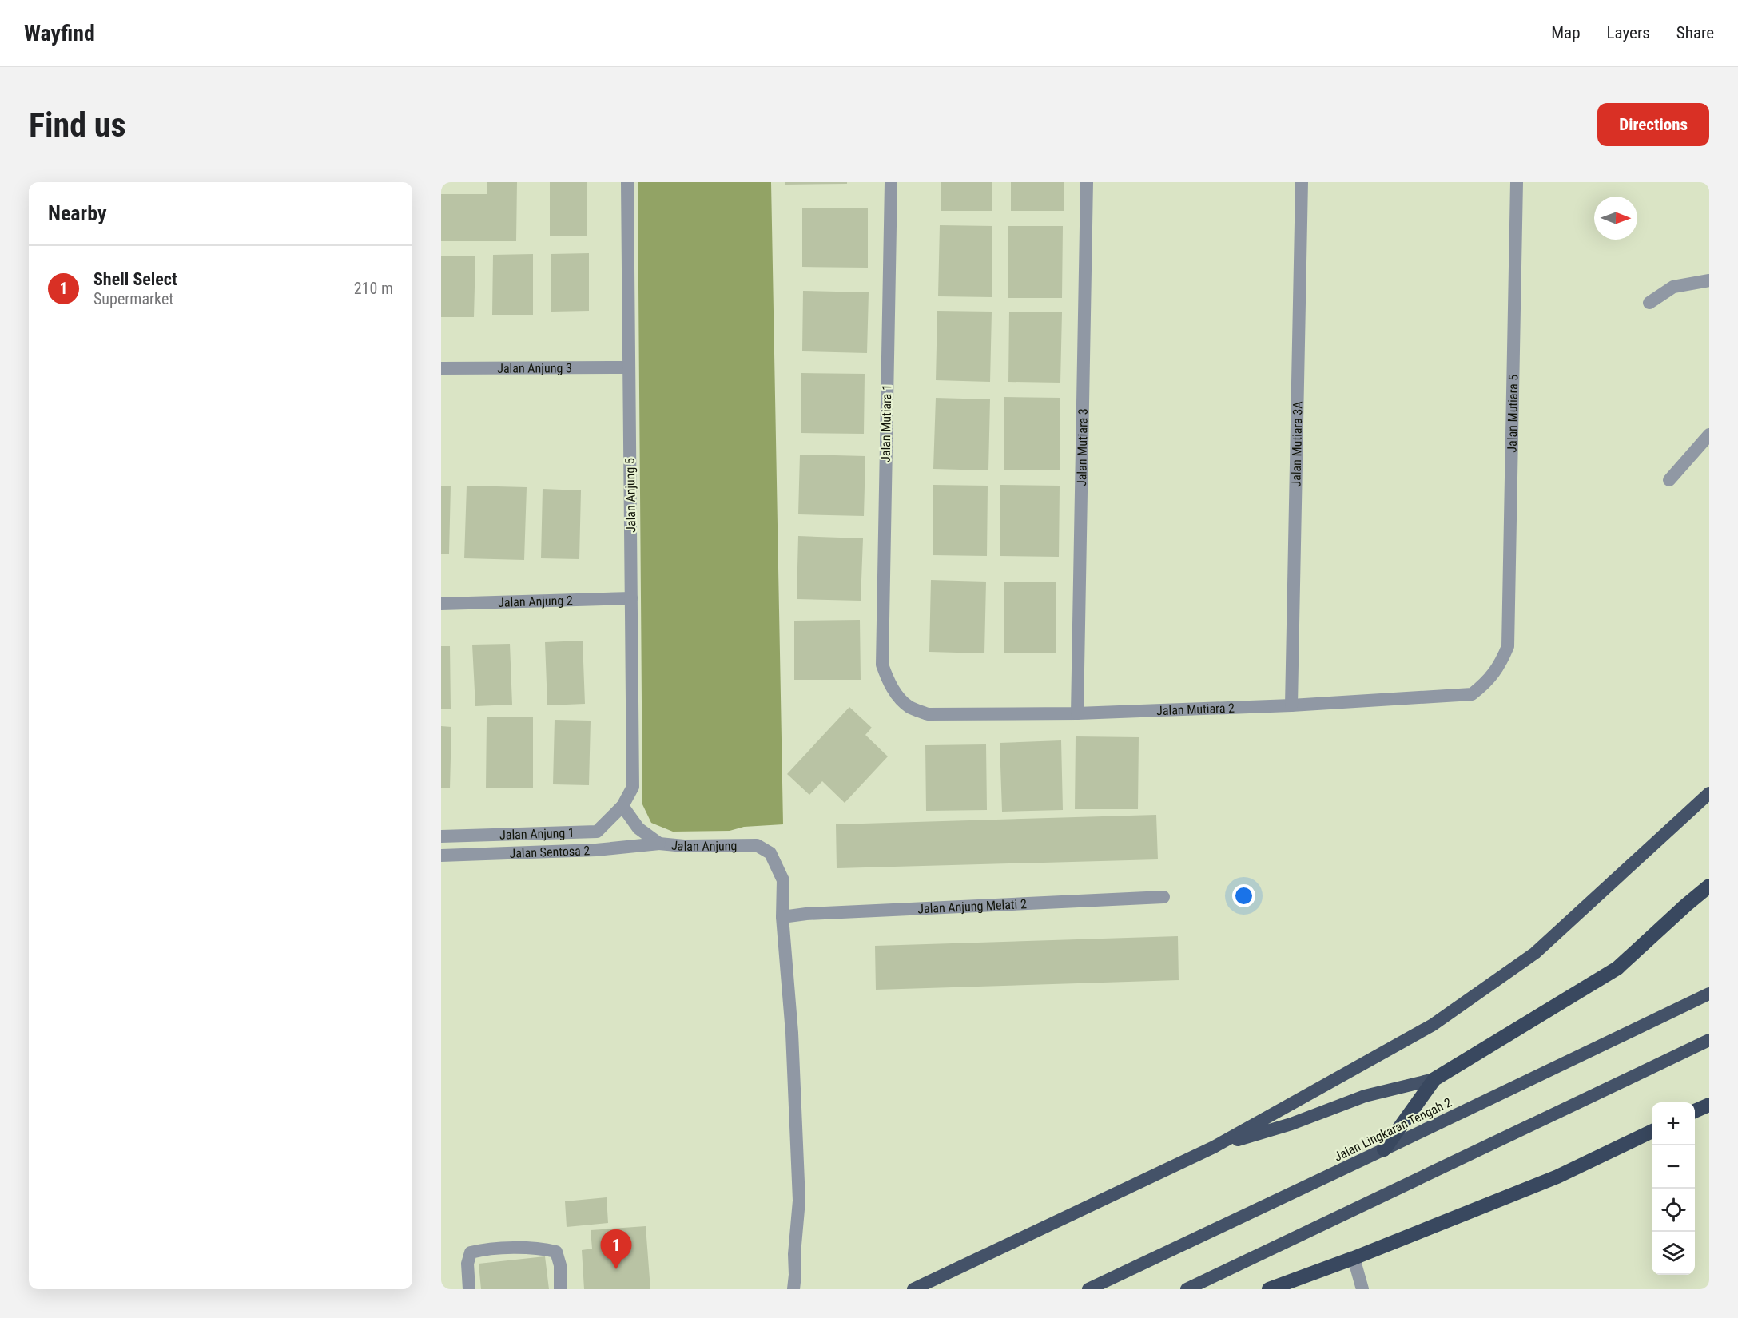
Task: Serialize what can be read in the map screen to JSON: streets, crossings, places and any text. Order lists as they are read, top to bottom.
{
  "streets": {
    "highway": ["Jalan Lingkaran Tengah 2"],
    "street": [
      "Jalan Anjung 3",
      "Jalan Mutiara 5",
      "Jalan Mutiara 1",
      "Jalan Mutiara 3A",
      "Jalan Mutiara 3",
      "Jalan Anjung 5",
      "Jalan Anjung 2",
      "Jalan Mutiara 2",
      "Jalan Anjung 1",
      "Jalan Anjung",
      "Jalan Sentosa 2",
      "Jalan Anjung Melati 2"
    ]
  },
  "crossings": [
    ["Jalan Anjung 3", "Jalan Anjung 5"],
    ["Jalan Mutiara 5", "Jalan Mutiara 2"],
    ["Jalan Mutiara 1", "Jalan Mutiara 2"],
    ["Jalan Mutiara 3A", "Jalan Mutiara 2"],
    ["Jalan Mutiara 3", "Jalan Mutiara 2"],
    ["Jalan Anjung 5", "Jalan Anjung 2"],
    ["Jalan Anjung 5", "Jalan Anjung 1"],
    ["Jalan Anjung 5", "Jalan Anjung"],
    ["Jalan Anjung 1", "Jalan Anjung"],
    ["Jalan Anjung", "Jalan Sentosa 2"],
    ["Jalan Anjung", "Jalan Anjung Melati 2"]
  ],
  "north": "right",
  "page": {
    "header": "Wayfind",
    "nav": ["Map", "Layers", "Share"],
    "buttons": "Directions",
    "title": "Find us",
    "heading": "Nearby",
    "list": [
      {
        "mark": "1",
        "name": "Shell Select",
        "note": "Supermarket",
        "value": "210 m"
      }
    ],
    "map_buttons": ["+", "−"],
    "pins": "1"
  }
}
